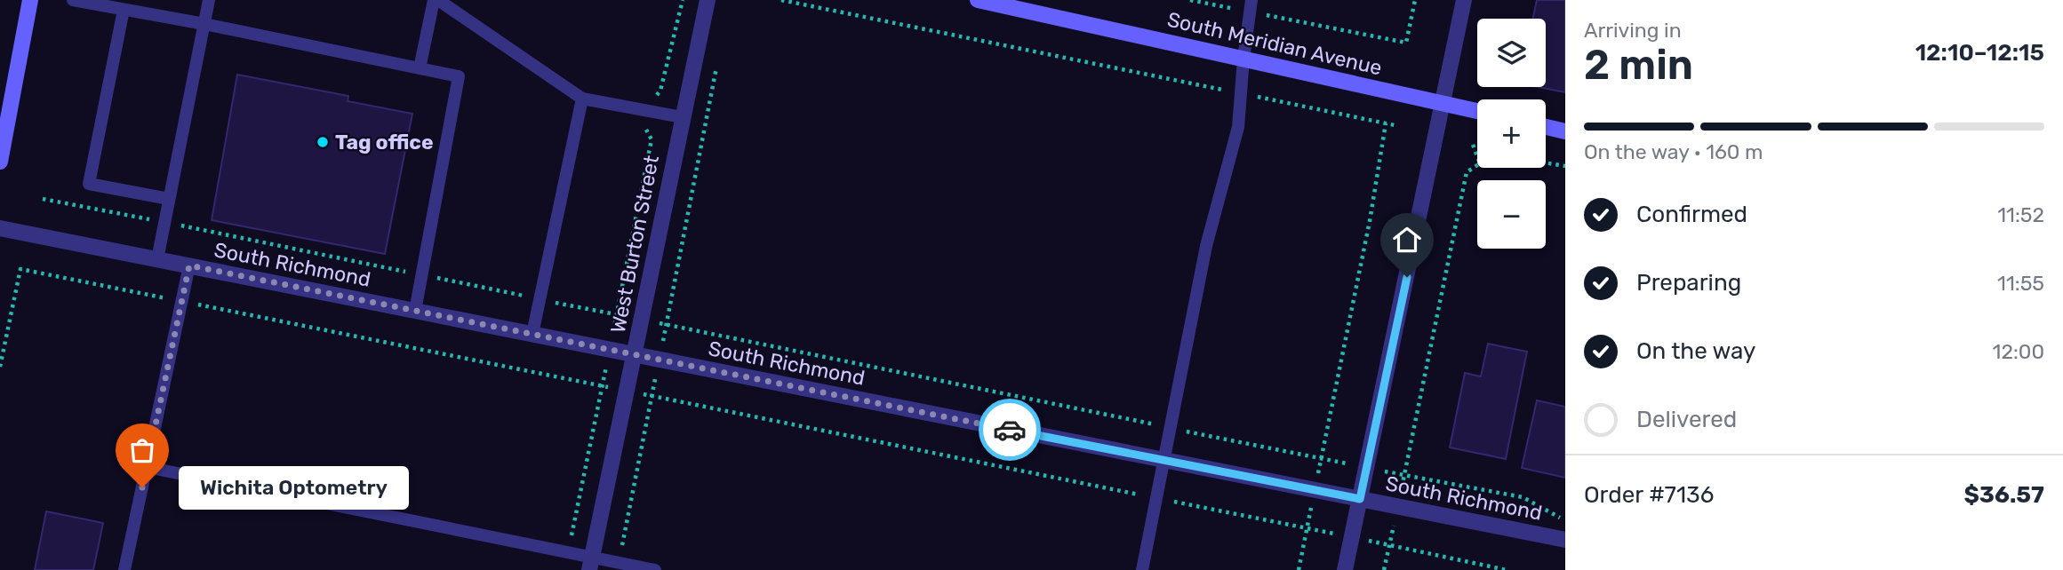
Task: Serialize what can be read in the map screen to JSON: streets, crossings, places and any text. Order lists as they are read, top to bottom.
{
  "streets": {
    "main road": ["South Meridian Avenue"],
    "street": ["West Burton Street", "South Richmond"]
  },
  "crossings": [
    ["West Burton Street", "South Richmond"]
  ],
  "places": ["Tag office", "Wichita Optometry"],
  "page": {
    "heading": ["2 min", "Arriving in", "12:10–12:15"],
    "panel": ["Order #7136", "$36.57"],
    "map_buttons": ["+", "−"],
    "bar": "On the way · 160 m",
    "list": [
      ["Confirmed", "11:52"],
      ["Preparing", "11:55"],
      ["On the way", "12:00"],
      "Delivered"
    ],
    "bubble": "Wichita Optometry"
  }
}
